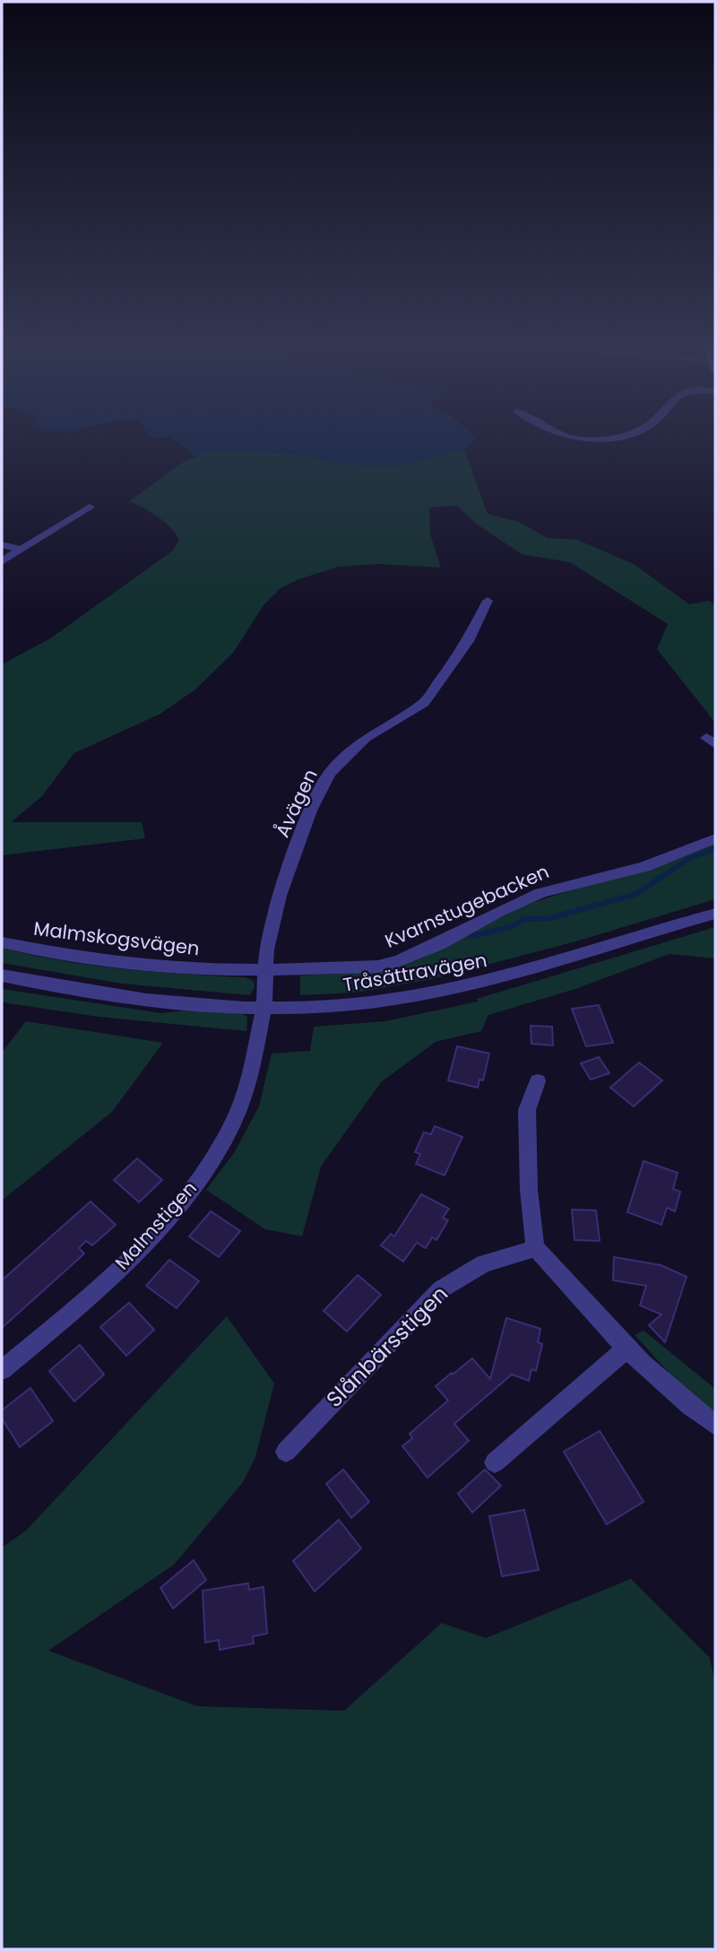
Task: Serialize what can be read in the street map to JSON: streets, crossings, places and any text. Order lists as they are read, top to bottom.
{
  "streets": {
    "street": [
      "Åvägen",
      "Kvarnstugebacken",
      "Malmskogsvägen",
      "Tråsättravägen",
      "Malmstigen",
      "Slånbärsstigen"
    ]
  },
  "crossings": [
    ["Åvägen", "Kvarnstugebacken"],
    ["Åvägen", "Malmskogsvägen"],
    ["Åvägen", "Tråsättravägen"],
    ["Åvägen", "Malmstigen"],
    ["Kvarnstugebacken", "Malmskogsvägen"],
    ["Tråsättravägen", "Malmstigen"]
  ]
}
